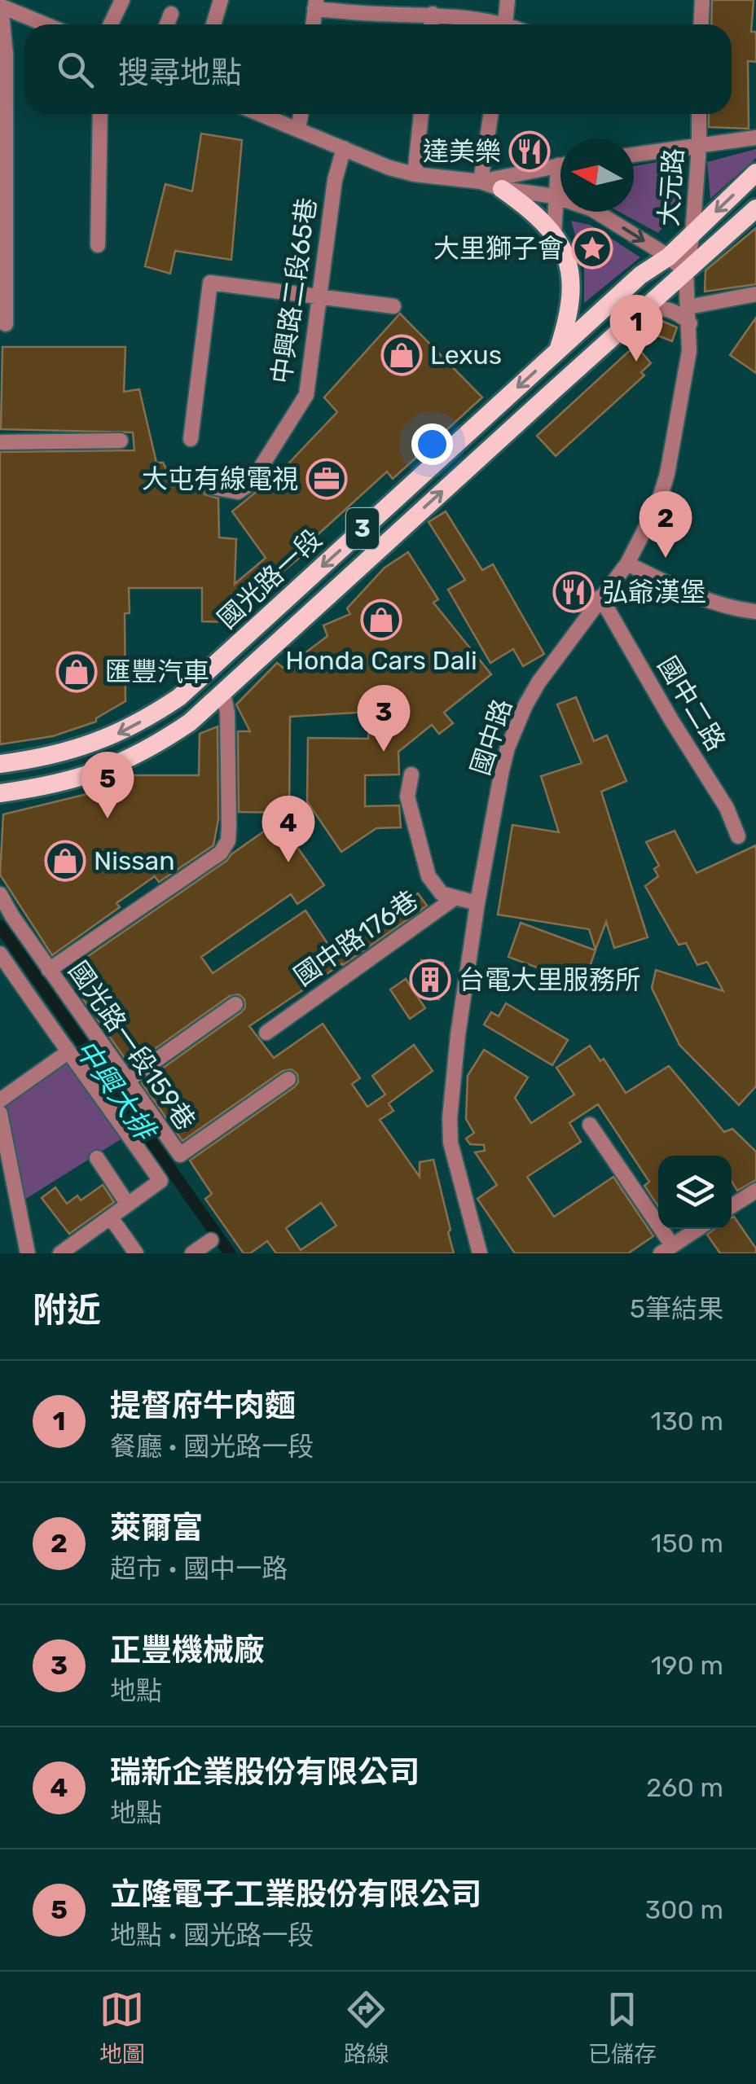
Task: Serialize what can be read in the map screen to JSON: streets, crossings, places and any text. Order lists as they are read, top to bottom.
{
  "streets": {
    "main road": ["3", "國光路一段"],
    "street": [
      "大元路",
      "中興路二段65巷",
      "國中二路",
      "國中路",
      "國中路176巷",
      "國光路一段159巷"
    ]
  },
  "crossings": [
    ["大元路", "國光路一段"],
    ["大元路", "國中路"],
    ["國光路一段", "國中路"],
    ["國中二路", "國中路"],
    ["國中路", "國中路176巷"]
  ],
  "water": ["中興大排"],
  "places": {
    "restaurant": ["達美樂", "弘爺漢堡"],
    "place": ["大里獅子會"],
    "shop": [
      "Lexus",
      "Honda Cars Dali",
      "匯豐汽車",
      "Nissan"
    ],
    "office": ["大屯有線電視"],
    "building": ["台電大里服務所"]
  },
  "north": "left",
  "page": {
    "search": "搜尋地點",
    "pins": [
      "1",
      "2",
      "3",
      "5",
      "4"
    ],
    "heading": ["附近", "5筆結果"],
    "list": [
      {
        "mark": "1",
        "name": "提督府牛肉麵",
        "note": "餐廳 · 國光路一段",
        "value": "130 m"
      },
      {
        "mark": "2",
        "name": "萊爾富",
        "note": "超市 · 國中一路",
        "value": "150 m"
      },
      {
        "mark": "3",
        "name": "正豐機械廠",
        "note": "地點",
        "value": "190 m"
      },
      {
        "mark": "4",
        "name": "瑞新企業股份有限公司",
        "note": "地點",
        "value": "260 m"
      },
      {
        "mark": "5",
        "name": "立隆電子工業股份有限公司",
        "note": "地點 · 國光路一段",
        "value": "300 m"
      }
    ],
    "nav": ["地圖", "路線", "已儲存"]
  }
}
